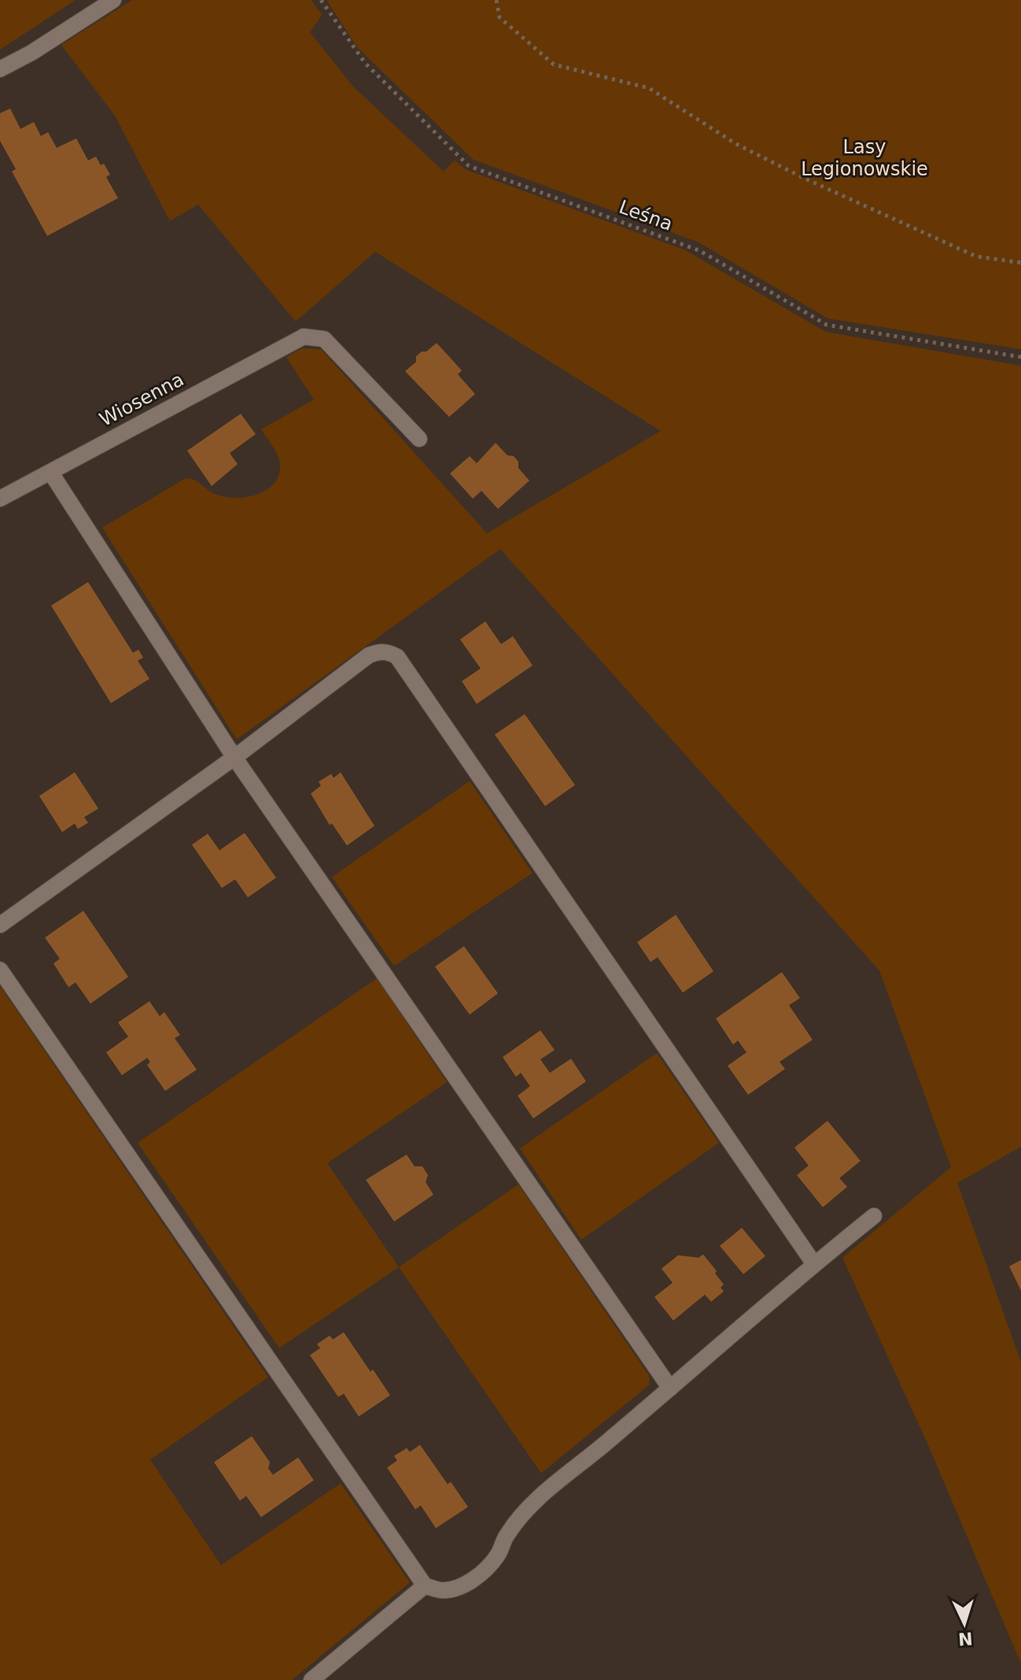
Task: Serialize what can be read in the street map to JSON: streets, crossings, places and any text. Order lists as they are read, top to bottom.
{
  "streets": {
    "street": ["Wiosenna"],
    "path": ["Leśna"]
  },
  "parks": ["Lasy Legionowskie"],
  "north": "bottom"
}
